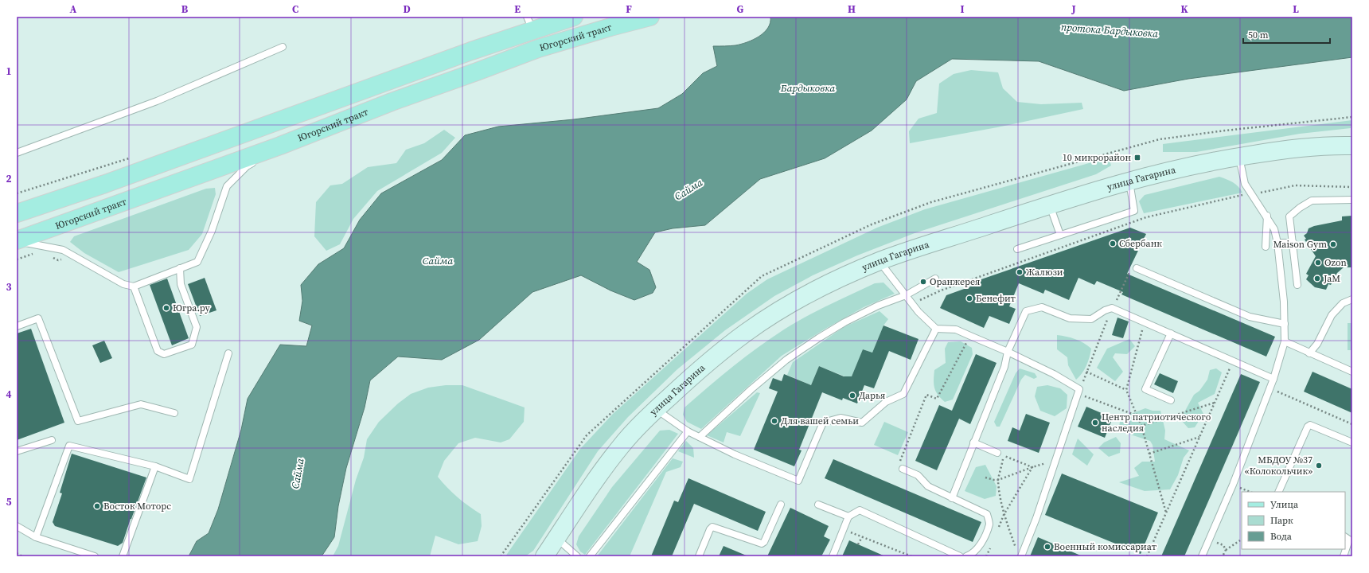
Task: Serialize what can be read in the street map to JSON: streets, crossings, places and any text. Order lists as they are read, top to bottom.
{
  "streets": {
    "main road": ["Югорский тракт", "улица Гагарина"]
  },
  "water": ["протока Бардыковка", "Бардыковка", "Сайма"],
  "places": {
    "transit": ["10 микрорайон"],
    "other": [
      "Сбербанк",
      "Maison Gym",
      "Ozon",
      "Жалюзи",
      "JaM",
      "Оранжерея",
      "Бенефит",
      "Югра.ру",
      "Дарья",
      "Для вашей семьи",
      "Центр патриотического наследия",
      "МБДОУ №37 «Колокольчик»",
      "Восток Моторс",
      "Военный комиссариат"
    ]
  },
  "legend": ["Улица", "Парк", "Вода"],
  "scale_bar": "50 m",
  "grid": {
    "columns": [
      "A",
      "B",
      "C",
      "D",
      "E",
      "F",
      "G",
      "H",
      "I",
      "J",
      "K",
      "L"
    ],
    "rows": [
      "1",
      "2",
      "3",
      "4",
      "5"
    ]
  }
}
